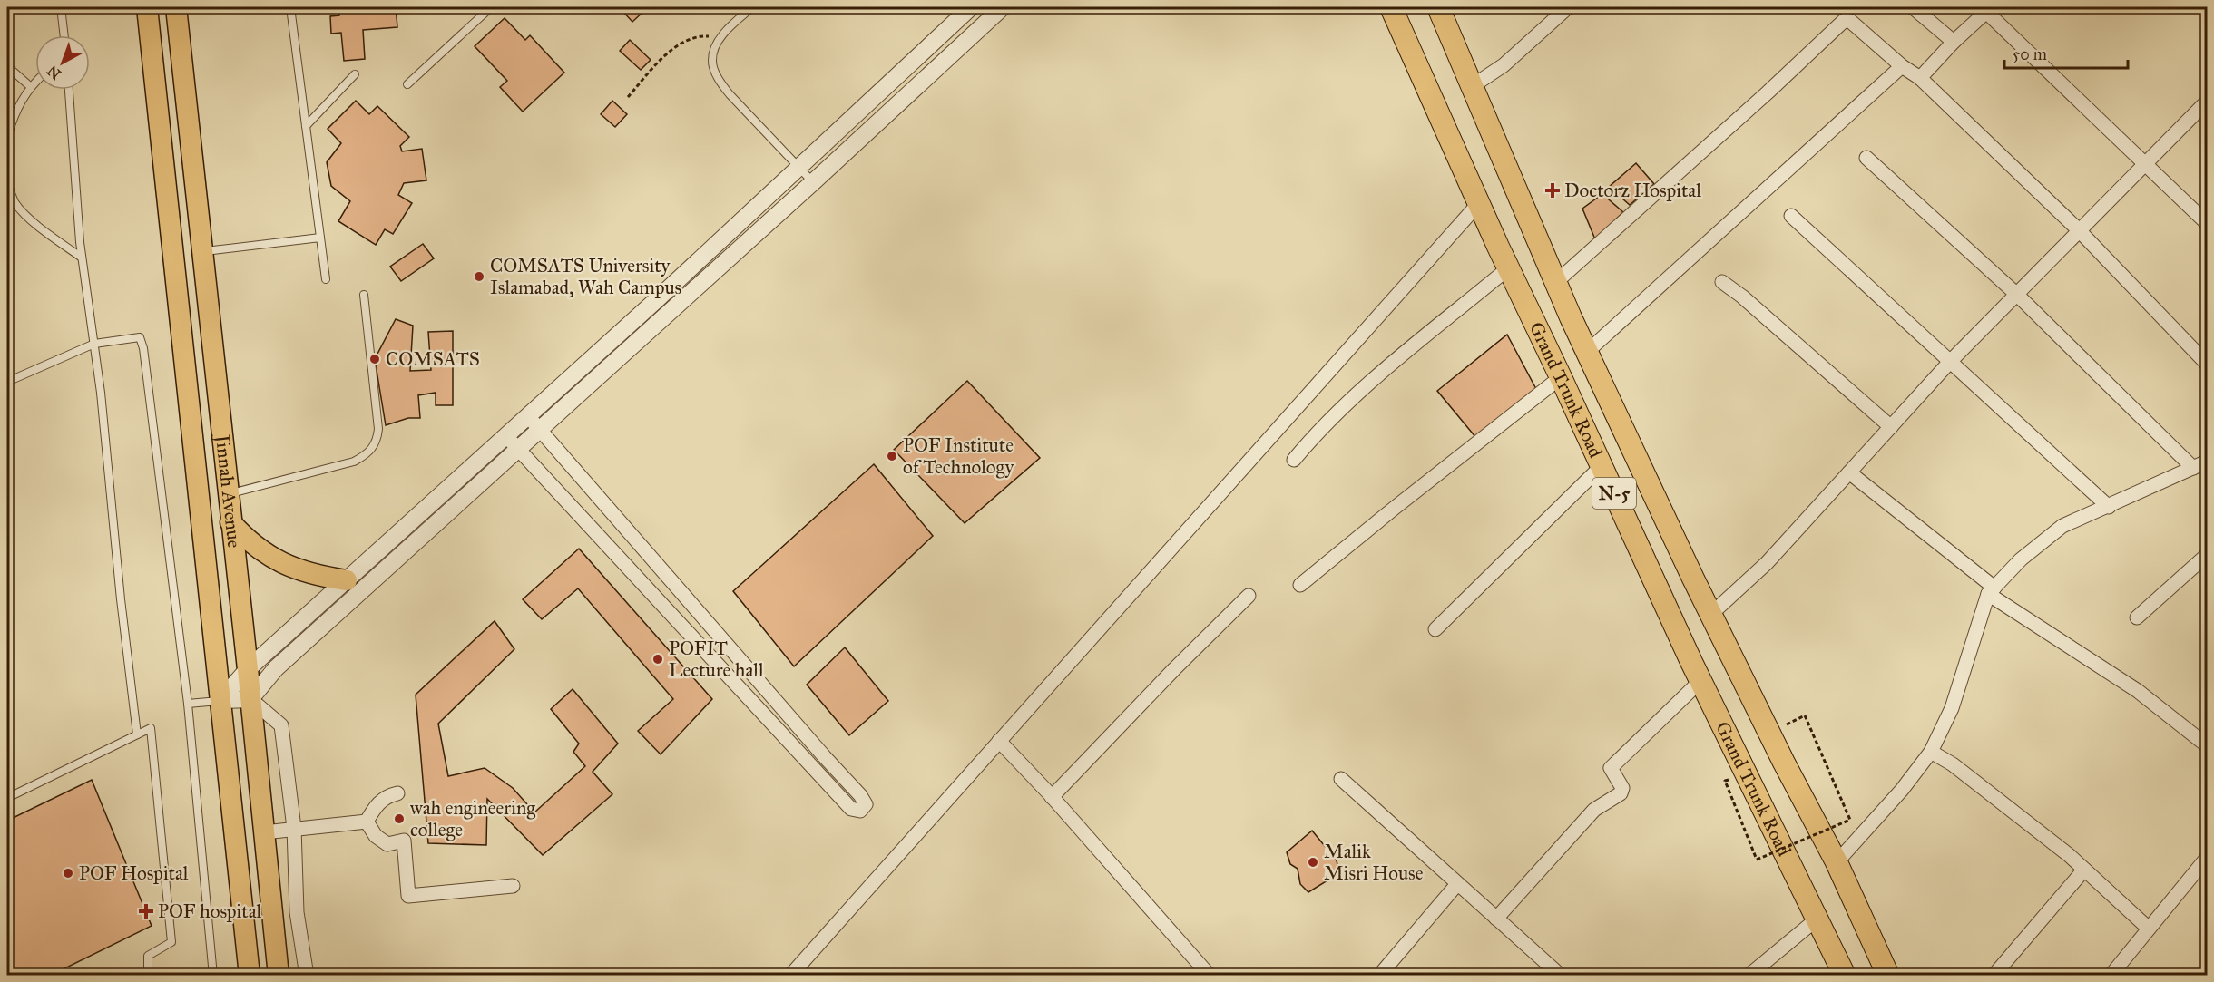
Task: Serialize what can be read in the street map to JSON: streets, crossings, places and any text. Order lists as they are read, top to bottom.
{
  "streets": {
    "highway": ["Grand Trunk Road", "N-5"],
    "main road": ["Jinnah Avenue"]
  },
  "places": {
    "health": ["Doctorz Hospital", "POF hospital"],
    "other": [
      "COMSATS University Islamabad, Wah Campus",
      "COMSATS",
      "POF Institute of Technology",
      "POFIT Lecture hall",
      "wah engineering college",
      "Malik Misri House",
      "POF Hospital"
    ]
  },
  "scale_bar": "50 m",
  "north": "bottom left"
}
